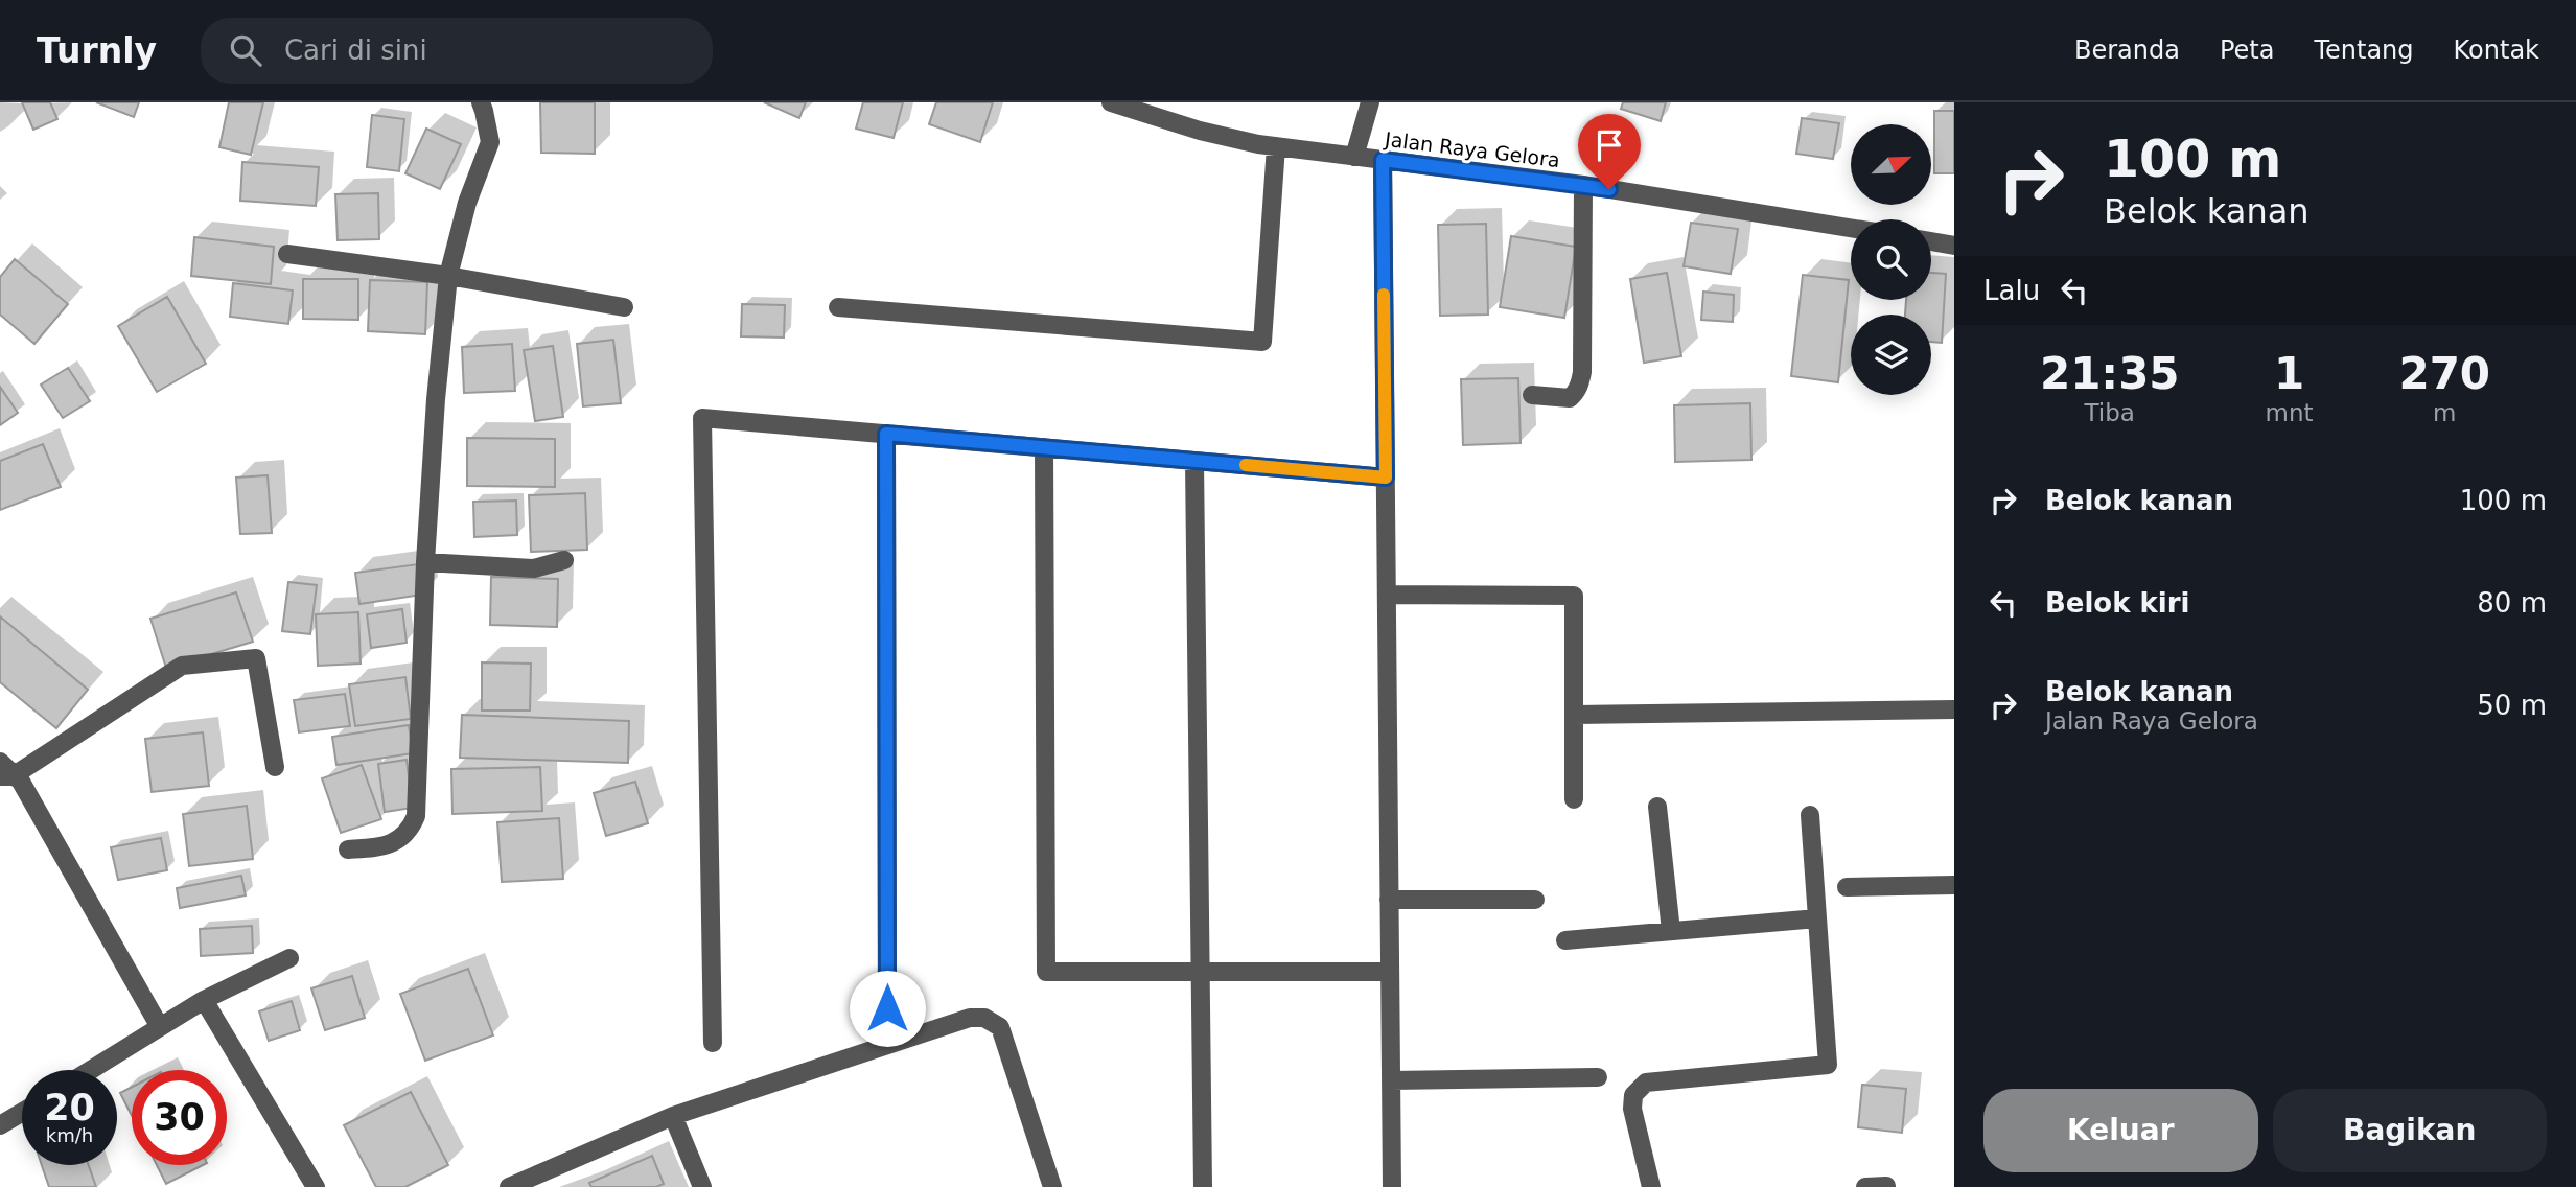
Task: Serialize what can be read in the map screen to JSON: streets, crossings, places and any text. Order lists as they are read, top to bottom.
{
  "streets": {
    "street": ["Jalan Raya Gelora"]
  },
  "north": "top right",
  "page": {
    "header": "Turnly",
    "search": "Cari di sini",
    "nav": [
      "Beranda",
      "Peta",
      "Tentang",
      "Kontak"
    ],
    "turn": ["100 m", "Belok kanan"],
    "then": "Lalu",
    "eta": [
      "21:35",
      "Tiba",
      "1",
      "mnt",
      "270",
      "m"
    ],
    "list": [
      {
        "name": "Belok kanan",
        "value": "100 m"
      },
      {
        "name": "Belok kiri",
        "value": "80 m"
      },
      {
        "name": "Belok kanan",
        "note": "Jalan Raya Gelora",
        "value": "50 m"
      }
    ],
    "speed": "20 km/h",
    "limit": "30",
    "buttons": ["Keluar", "Bagikan"]
  }
}
